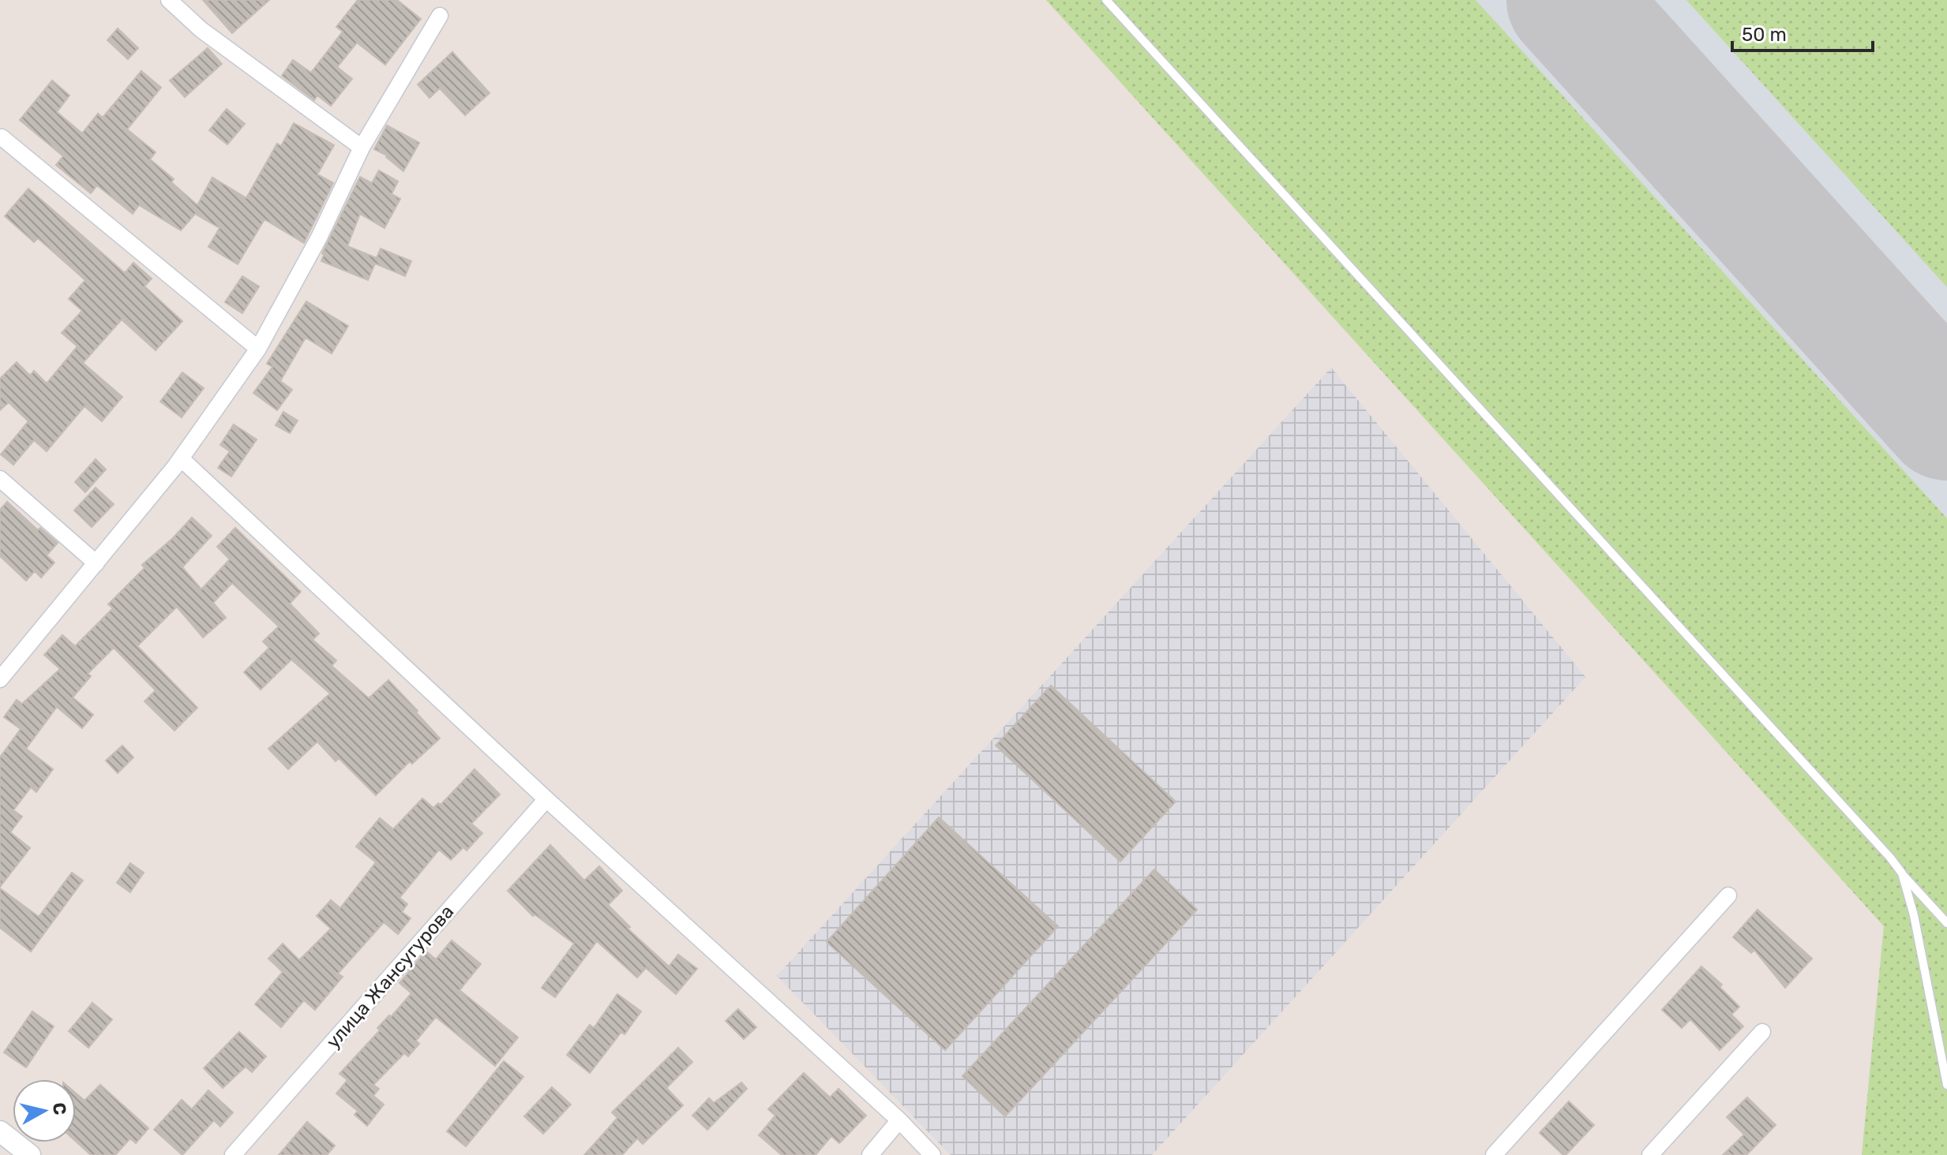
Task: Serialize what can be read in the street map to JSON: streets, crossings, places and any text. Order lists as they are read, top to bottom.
{
  "streets": {
    "street": ["улица Жансугурова"]
  },
  "scale_bar": "50 m",
  "north": "right"
}
